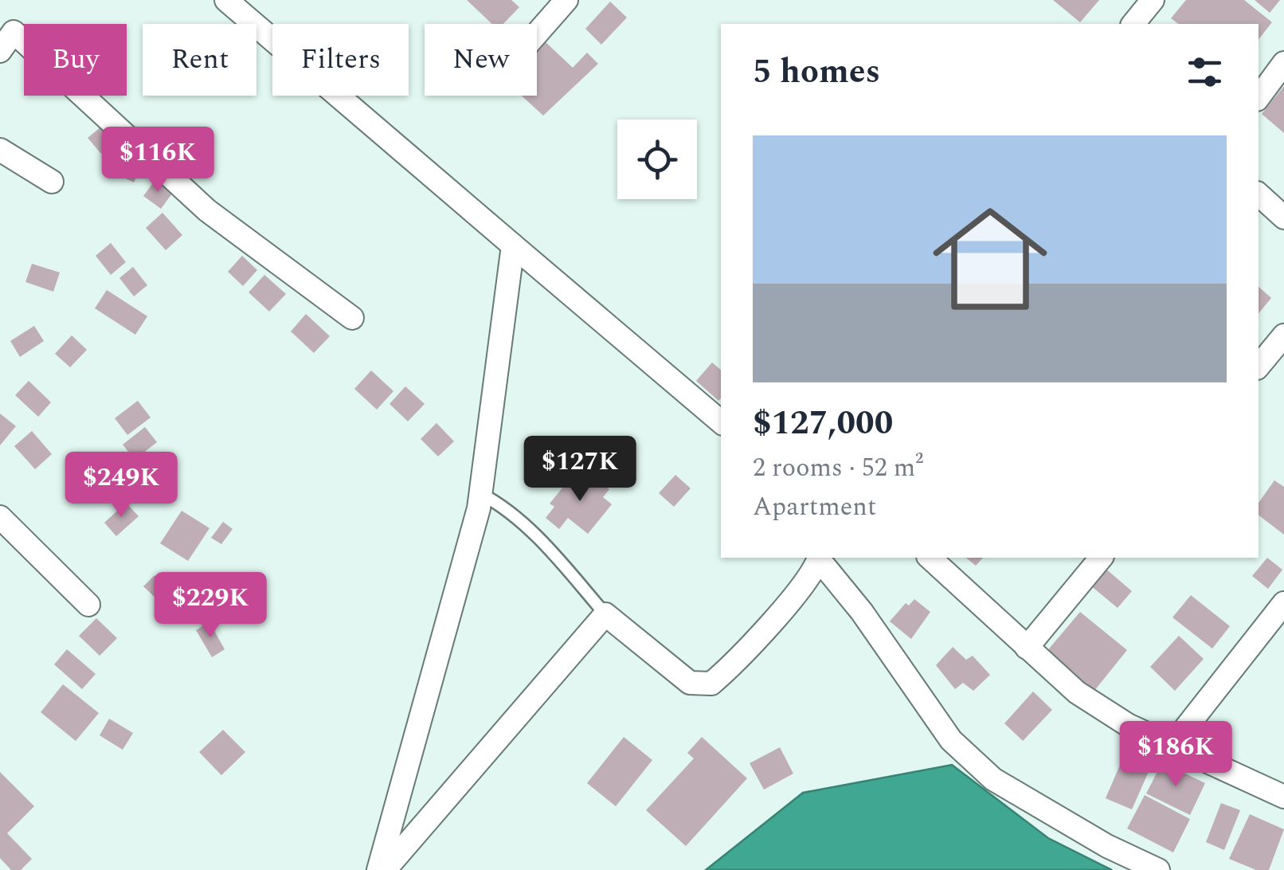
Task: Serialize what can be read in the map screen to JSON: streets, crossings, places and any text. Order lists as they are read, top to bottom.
{
  "page": {
    "chip": [
      "Buy",
      "Rent",
      "Filters",
      "New"
    ],
    "heading": "5 homes",
    "list": [
      {
        "name": "$127,000",
        "note": "2 rooms · 52 m² · Apartment"
      }
    ],
    "price": [
      "$116K",
      "$127K",
      "$249K",
      "$229K",
      "$186K"
    ]
  }
}
